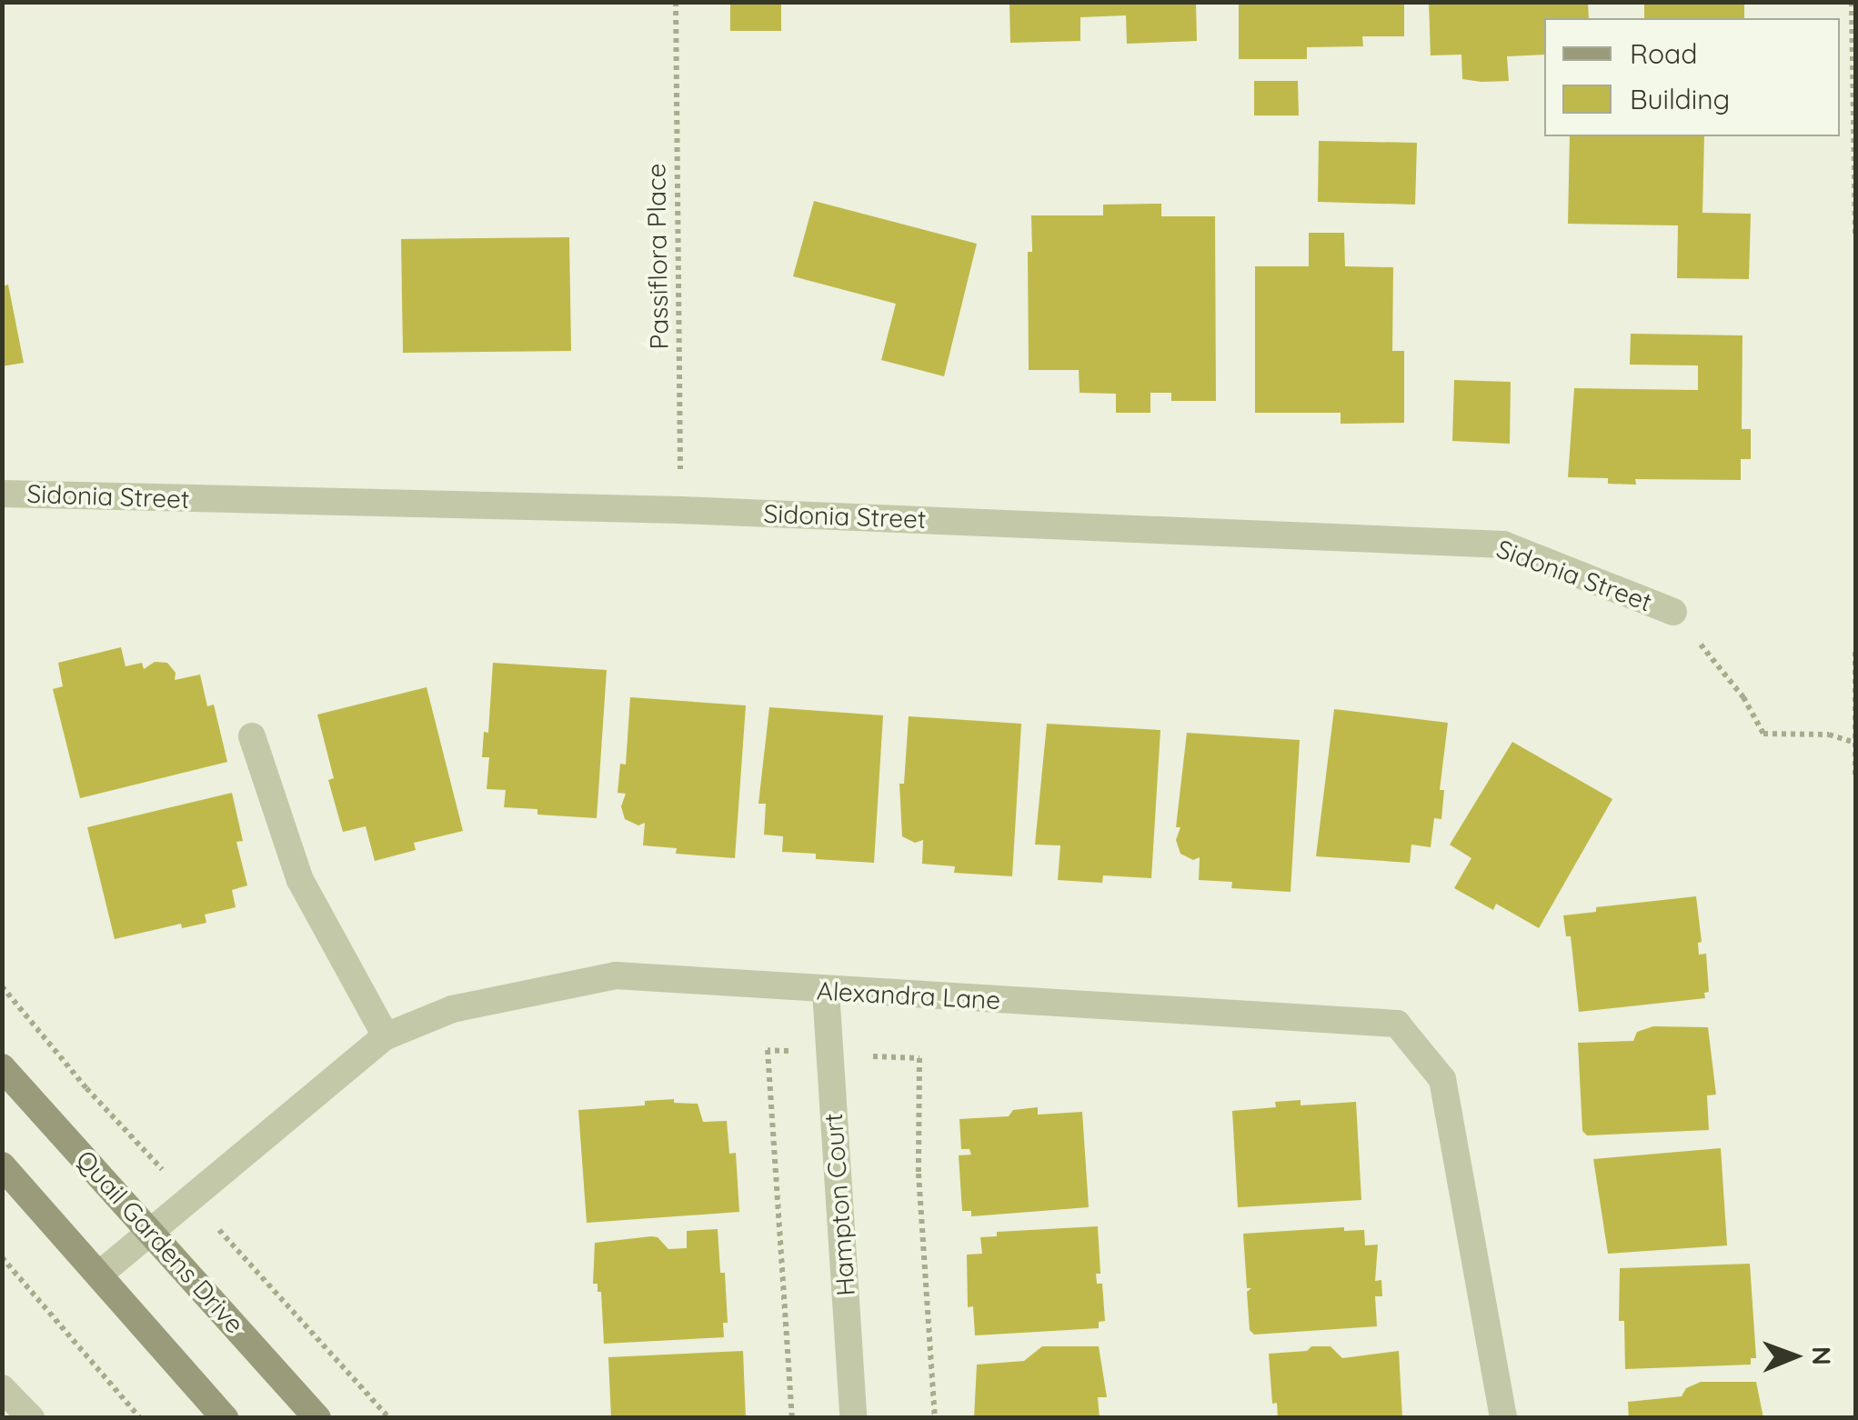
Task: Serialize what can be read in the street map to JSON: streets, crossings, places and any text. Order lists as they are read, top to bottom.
{
  "streets": {
    "main road": ["Quail Gardens Drive"],
    "street": ["Sidonia Street", "Alexandra Lane", "Hampton Court"],
    "path": ["Passiflora Place"]
  },
  "crossings": [
    ["Passiflora Place", "Sidonia Street"],
    ["Alexandra Lane", "Hampton Court"],
    ["Alexandra Lane", "Quail Gardens Drive"]
  ],
  "legend": ["Road", "Building"],
  "north": "right"
}
